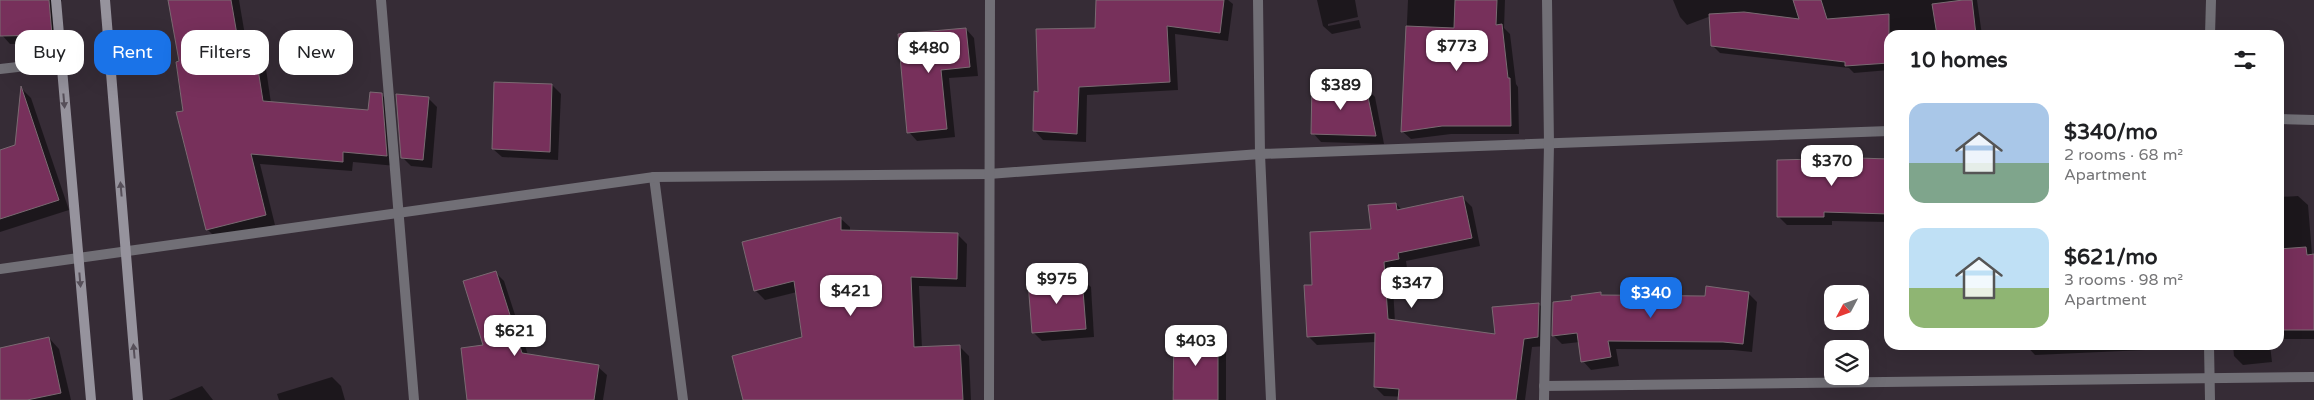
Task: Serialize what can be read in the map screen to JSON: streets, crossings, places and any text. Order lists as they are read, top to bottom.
{
  "north": "bottom left",
  "page": {
    "price": [
      "$773",
      "$480",
      "$389",
      "$370",
      "$975",
      "$347",
      "$421",
      "$340",
      "$621",
      "$403"
    ],
    "chip": [
      "Buy",
      "Rent",
      "Filters",
      "New"
    ],
    "heading": "10 homes",
    "list": [
      {
        "name": "$340/mo",
        "note": "2 rooms · 68 m² · Apartment"
      },
      {
        "name": "$621/mo",
        "note": "3 rooms · 98 m² · Apartment"
      }
    ]
  }
}
